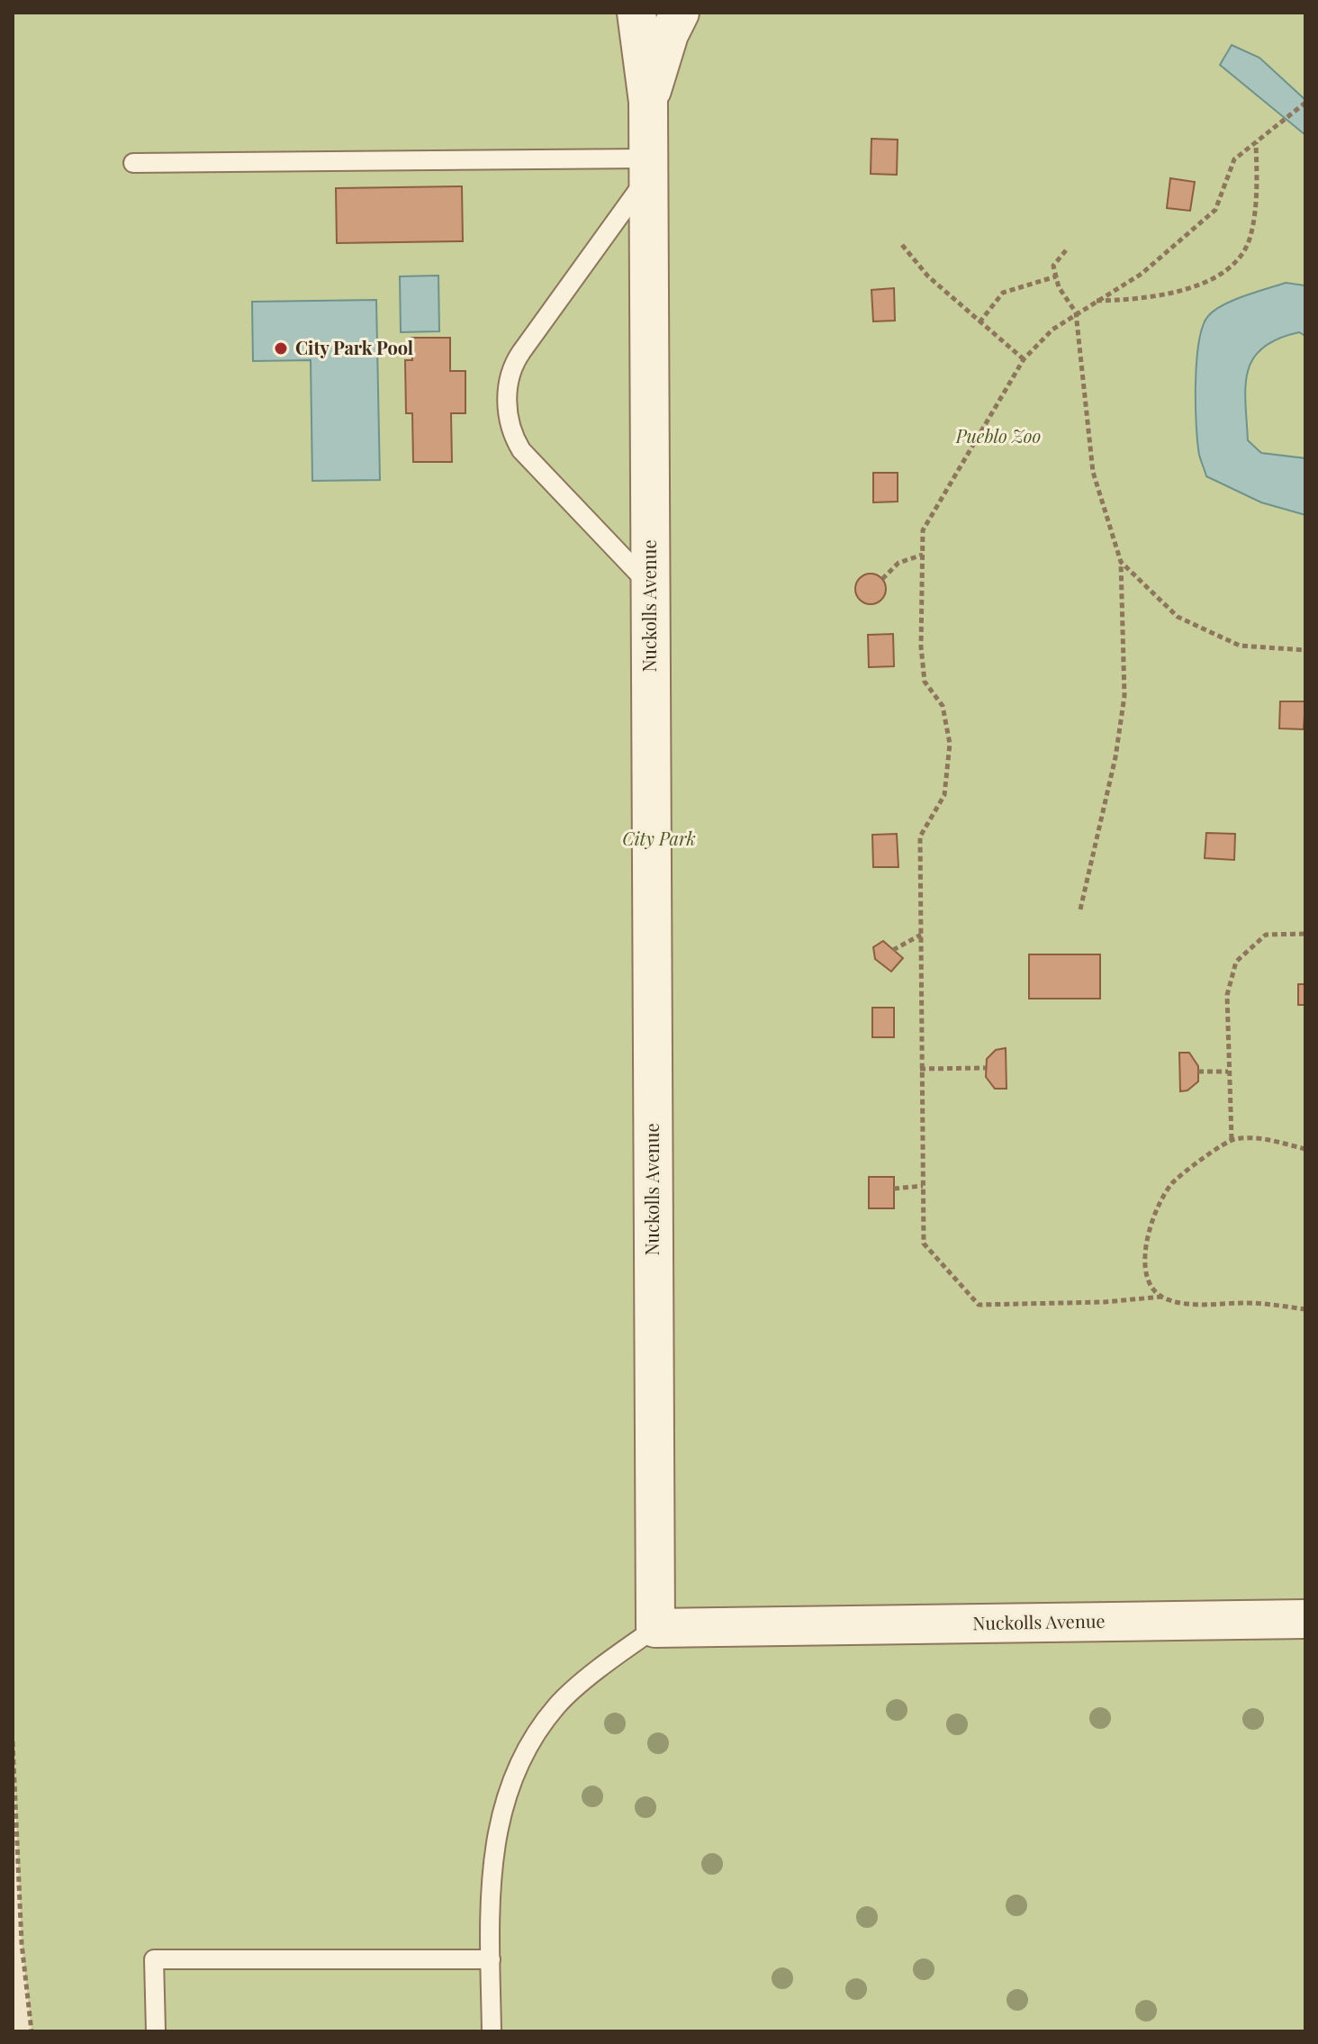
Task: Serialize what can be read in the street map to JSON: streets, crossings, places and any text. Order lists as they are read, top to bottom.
{
  "streets": {
    "street": ["Nuckolls Avenue"]
  },
  "parks": ["Pueblo Zoo", "City Park"],
  "places": ["City Park Pool"]
}
